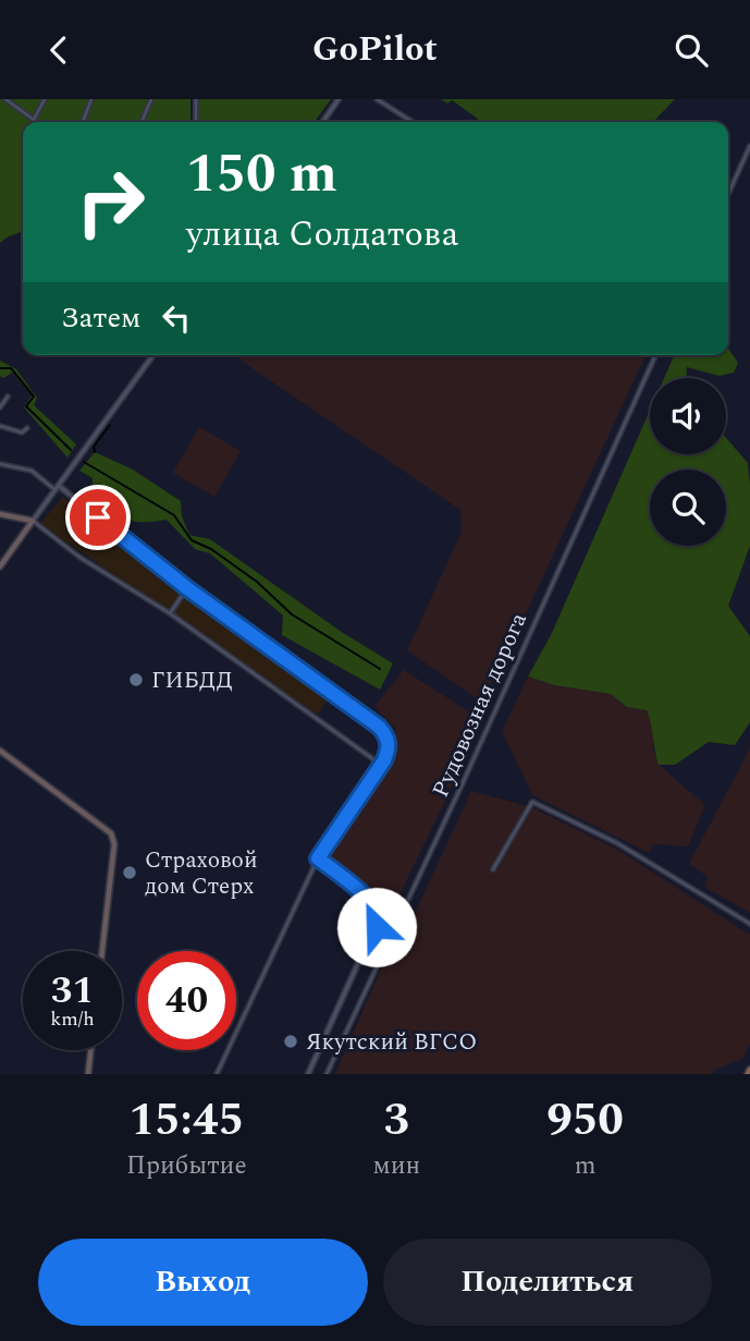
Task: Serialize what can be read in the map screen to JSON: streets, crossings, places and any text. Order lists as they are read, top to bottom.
{
  "streets": {
    "street": ["Рудовозная дорога"]
  },
  "places": ["ГИБДД", "Страховой дом Стерх", "Якутский ВГСО"],
  "page": {
    "header": "GoPilot",
    "turn": ["150 m", "улица Солдатова"],
    "then": "Затем",
    "speed": "31 km/h",
    "limit": "40",
    "eta": [
      "15:45",
      "Прибытие",
      "3",
      "мин",
      "950",
      "m"
    ],
    "buttons": ["Выход", "Поделиться"]
  }
}
